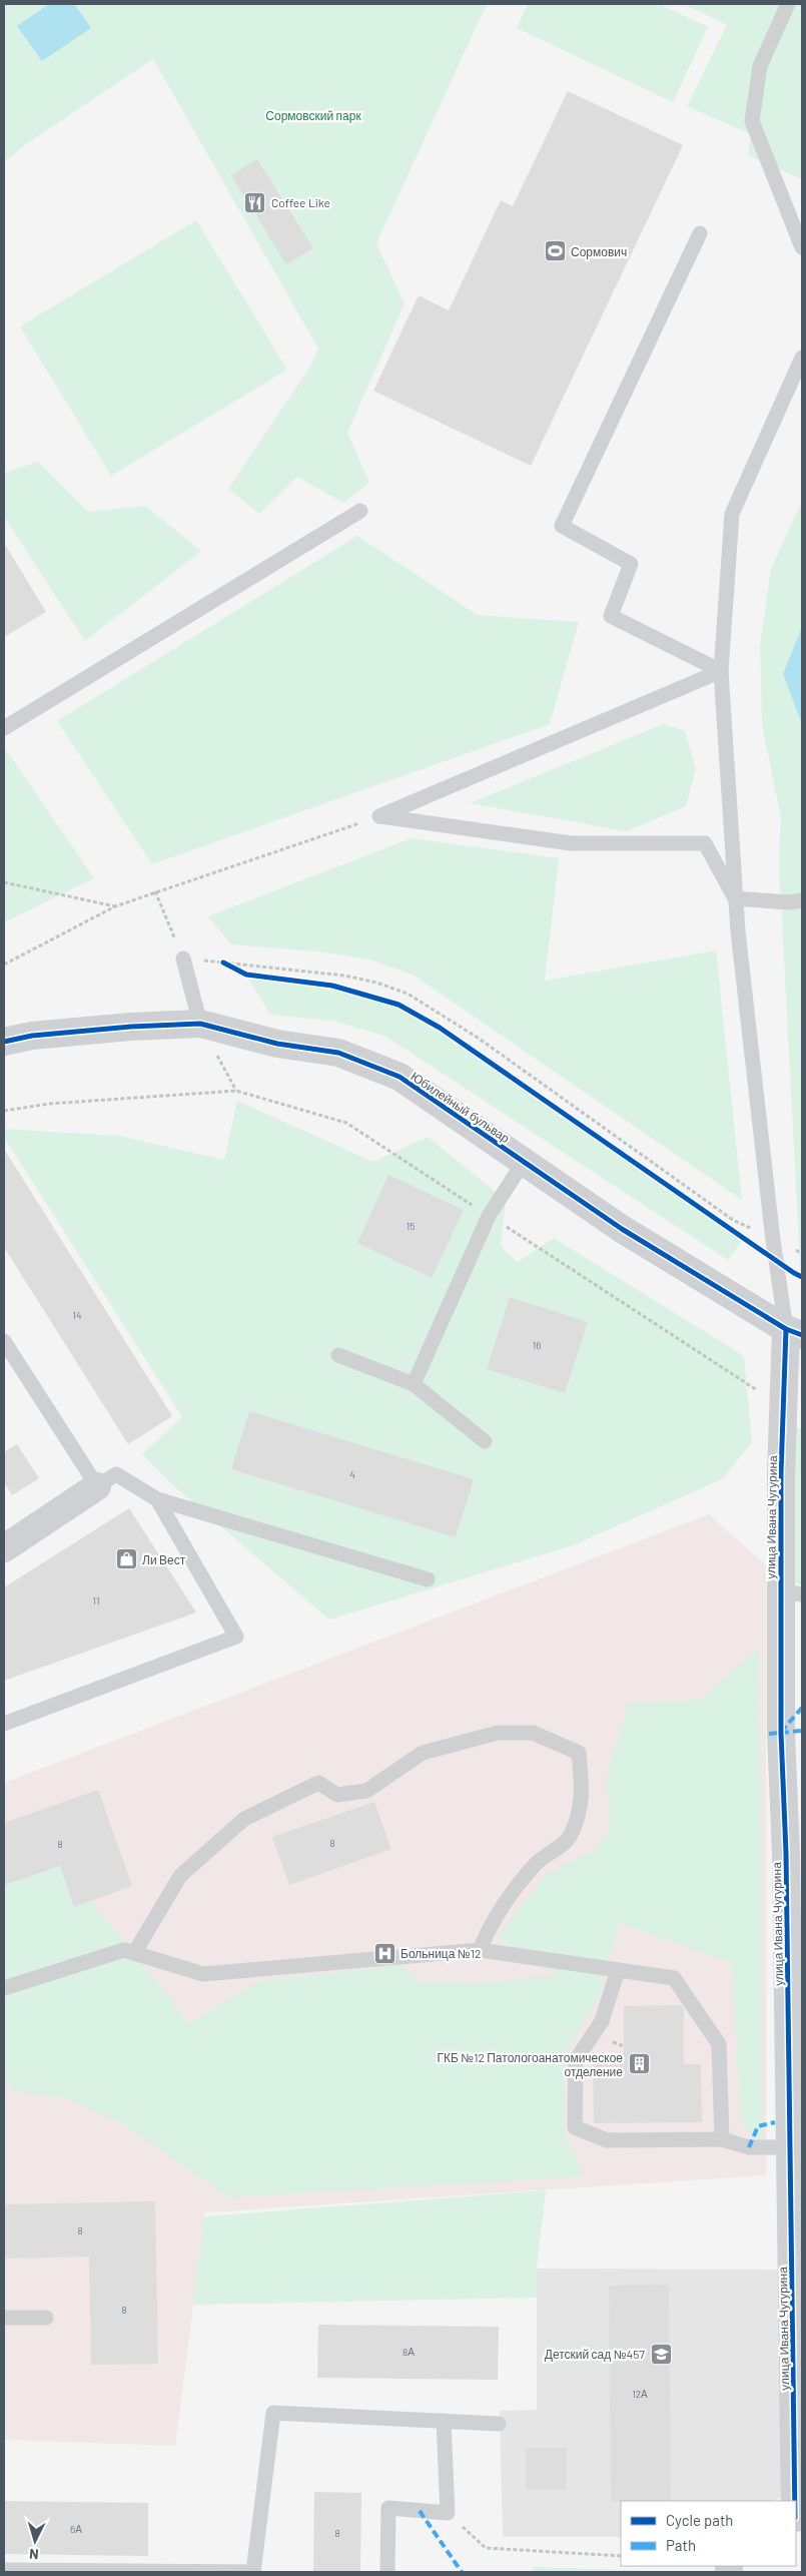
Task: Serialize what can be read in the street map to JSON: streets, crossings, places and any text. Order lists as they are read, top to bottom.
{
  "streets": {
    "street": ["Юбилейный бульвар", "улица Ивана Чугурина"]
  },
  "crossings": [
    ["Юбилейный бульвар", "улица Ивана Чугурина"]
  ],
  "parks": ["Сормовский парк"],
  "places": {
    "restaurant": ["Coffee Like"],
    "sports": ["Сормович"],
    "shop": ["Ли Вест"],
    "hospital": ["Больница №12"],
    "building": ["ГКБ №12 Патологоанатомическое отделение"],
    "school or university": ["Детский сад №457"]
  },
  "house_numbers": [
    "15",
    "14",
    "16",
    "4",
    "11",
    "8",
    "8",
    "8",
    "8",
    "8А",
    "12А",
    "6А",
    "8"
  ],
  "legend": ["Cycle path", "Path"],
  "north": "bottom"
}
